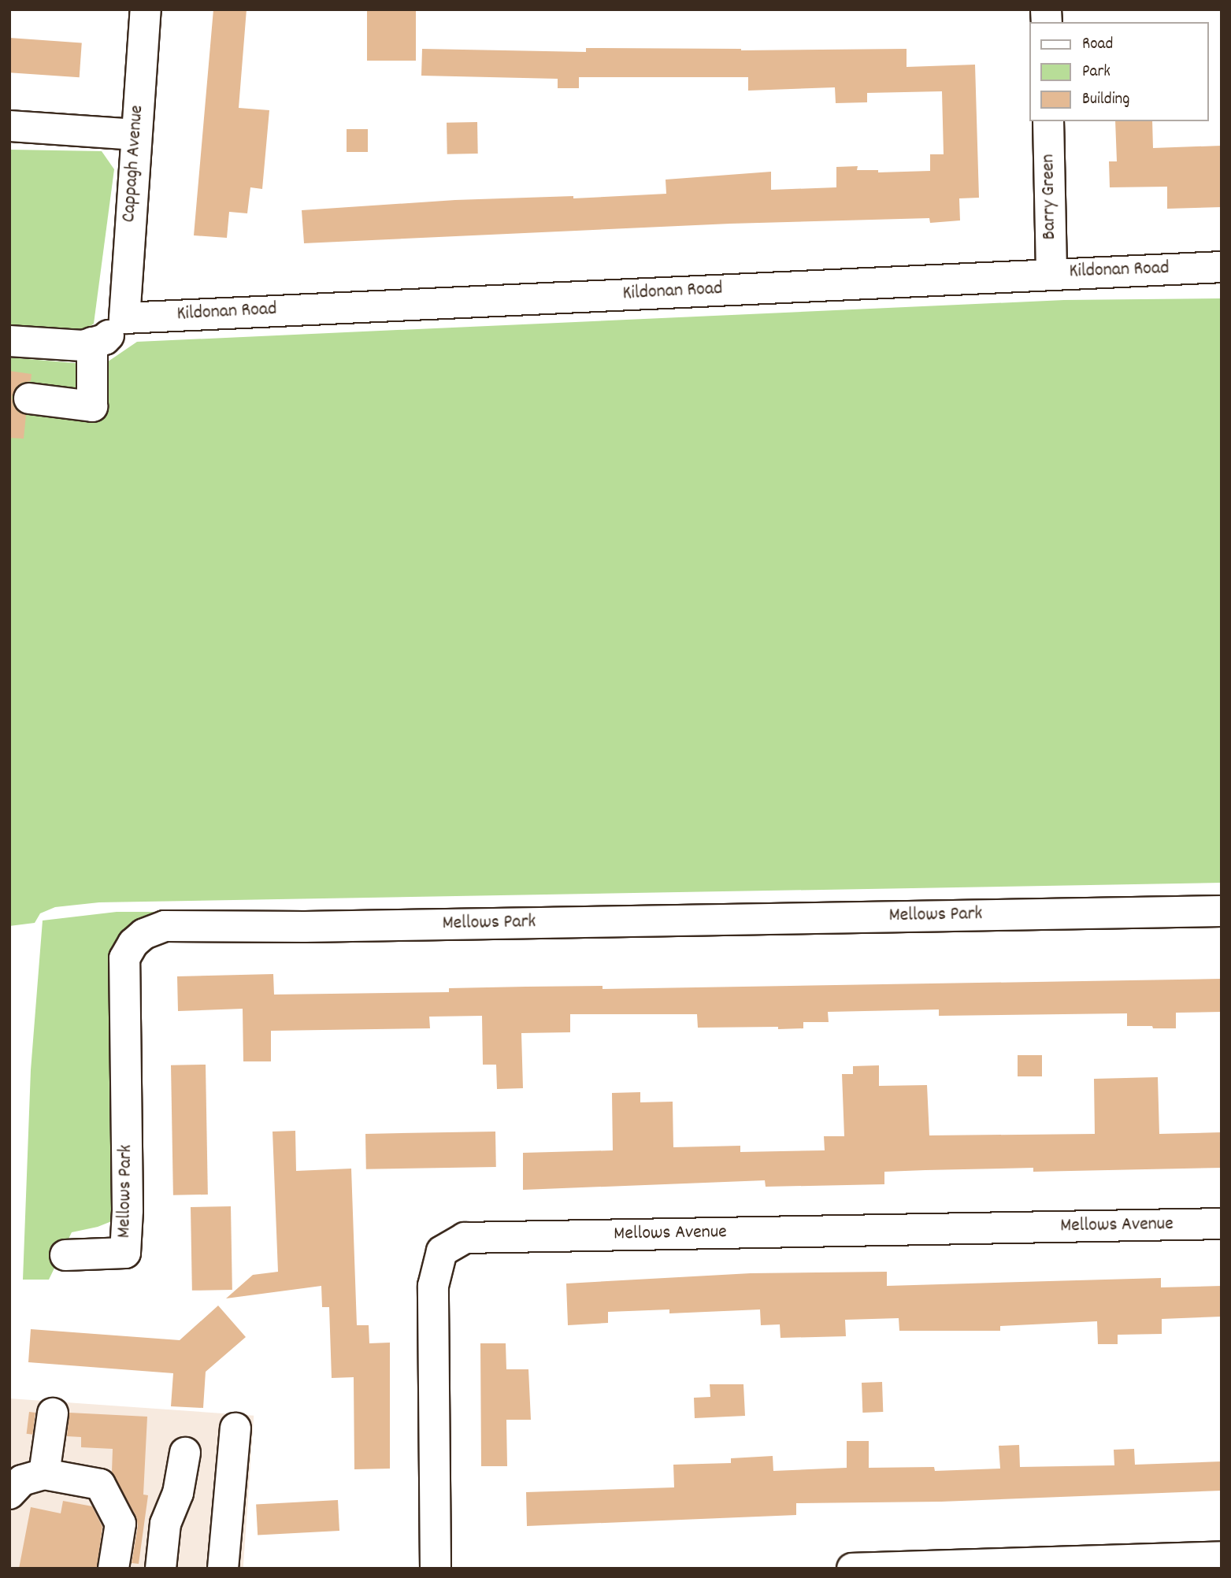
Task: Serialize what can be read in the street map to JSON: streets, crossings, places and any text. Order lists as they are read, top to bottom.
{
  "streets": {
    "street": [
      "Cappagh Avenue",
      "Barry Green",
      "Kildonan Road",
      "Mellows Park",
      "Mellows Avenue"
    ]
  },
  "crossings": [
    ["Cappagh Avenue", "Kildonan Road"],
    ["Barry Green", "Kildonan Road"]
  ],
  "legend": ["Road", "Park", "Building"]
}
